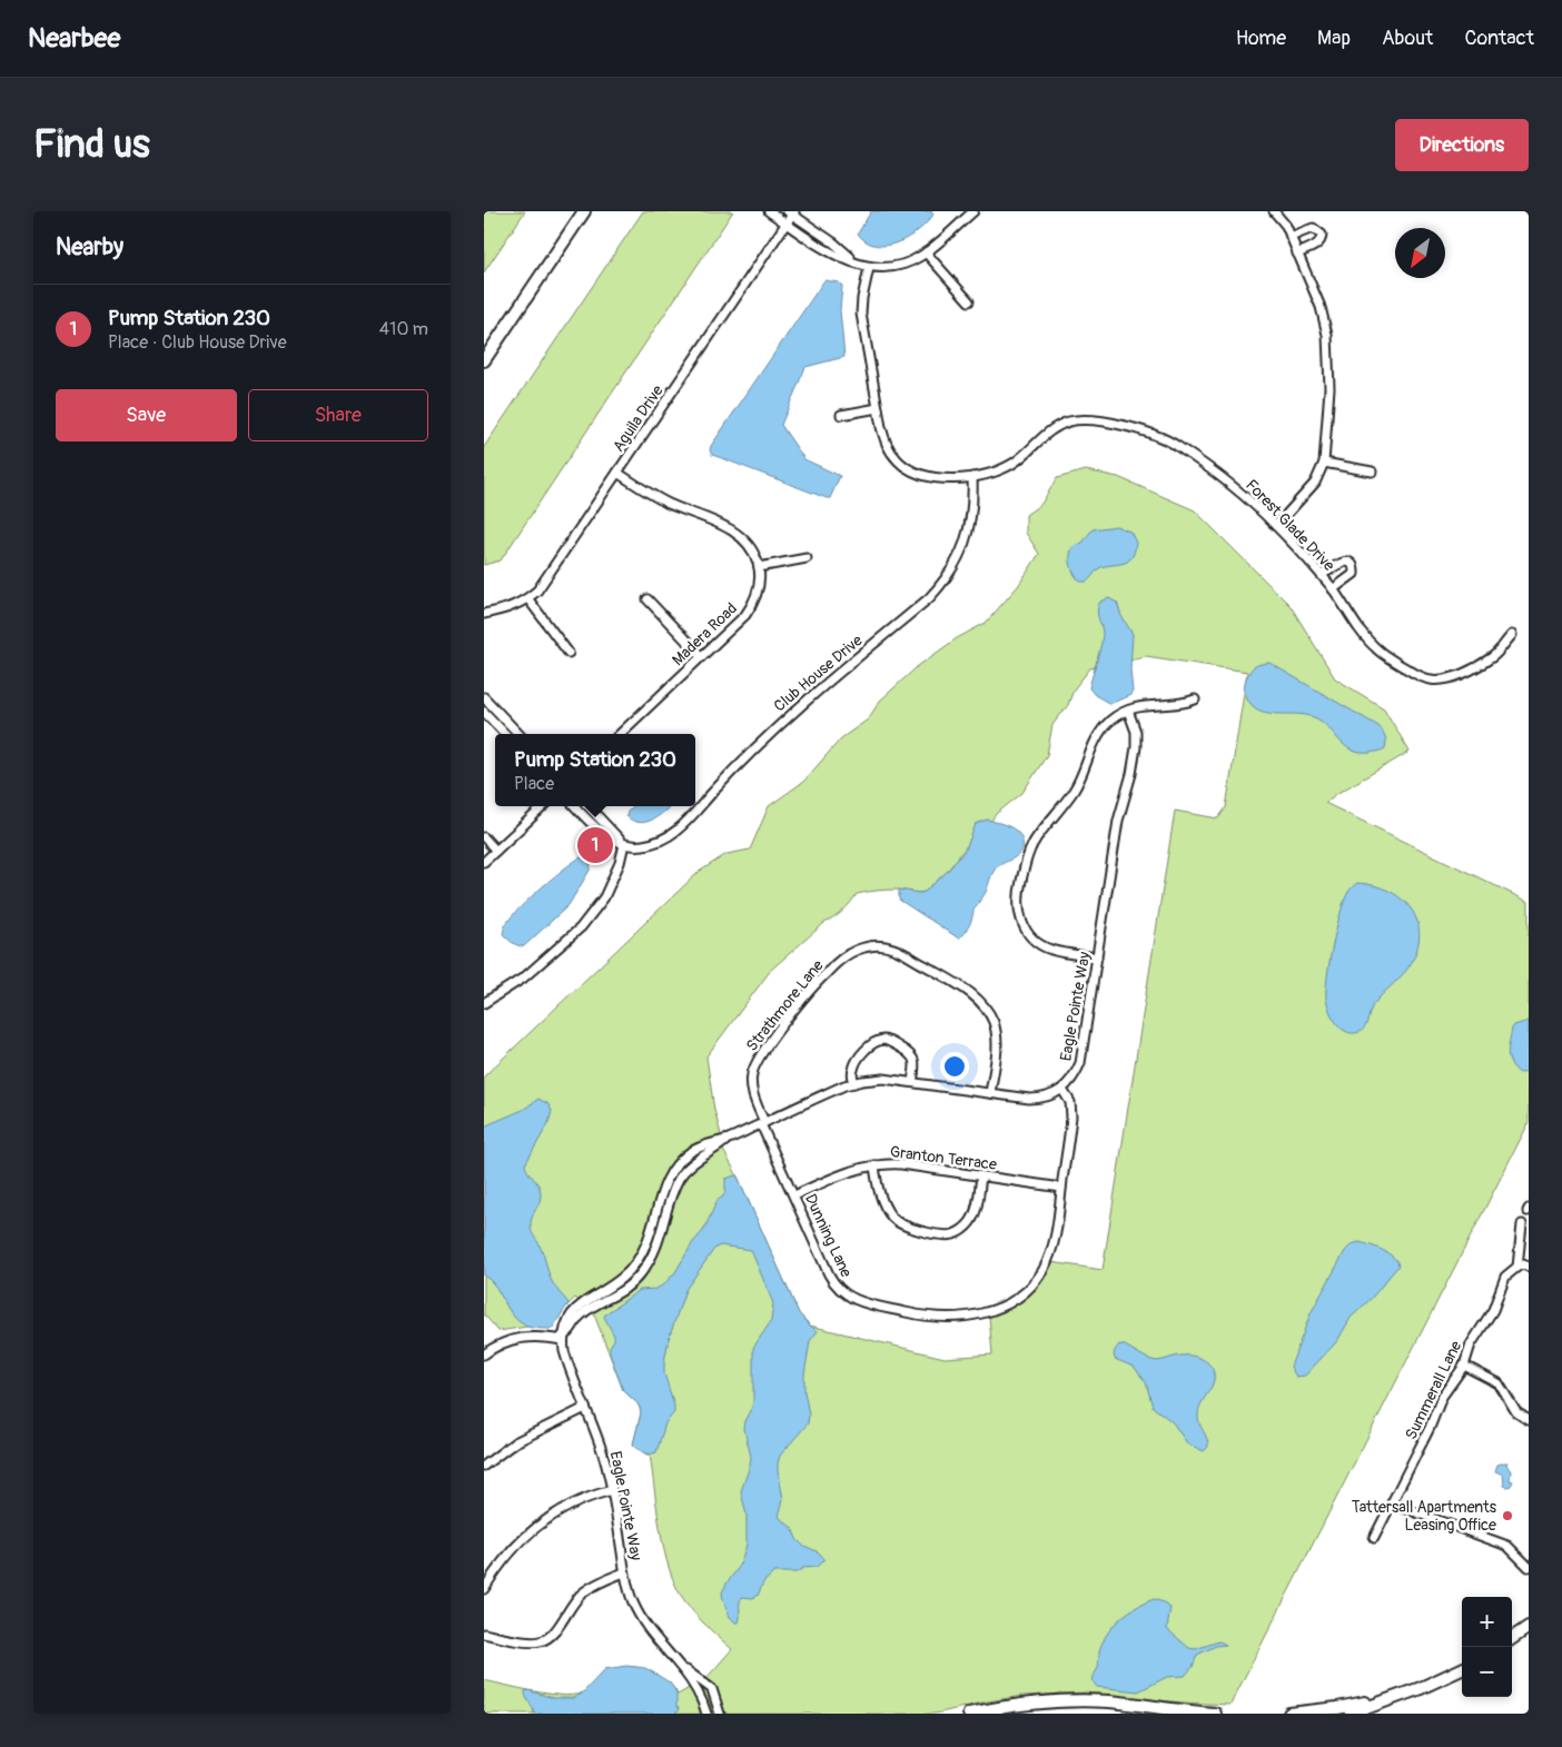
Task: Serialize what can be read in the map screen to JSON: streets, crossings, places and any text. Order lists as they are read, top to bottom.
{
  "streets": {
    "street": [
      "Aguila Drive",
      "Forest Glade Drive",
      "Madera Road",
      "Club House Drive",
      "Strathmore Lane",
      "Eagle Pointe Way",
      "Granton Terrace",
      "Dunning Lane",
      "Summerall Lane"
    ]
  },
  "crossings": [
    ["Forest Glade Drive", "Club House Drive"],
    ["Strathmore Lane", "Dunning Lane"],
    ["Eagle Pointe Way", "Dunning Lane"],
    ["Granton Terrace", "Dunning Lane"]
  ],
  "places": ["Tattersall Apartments Leasing Office"],
  "north": "bottom left",
  "page": {
    "header": "Nearbee",
    "nav": [
      "Home",
      "Map",
      "About",
      "Contact"
    ],
    "buttons": [
      "Directions",
      ["Save", "Share"]
    ],
    "title": "Find us",
    "heading": "Nearby",
    "list": [
      {
        "mark": "1",
        "name": "Pump Station 230",
        "note": "Place · Club House Drive",
        "value": "410 m"
      }
    ],
    "popup": ["Pump Station 230", "Place"],
    "pins": "1",
    "map_buttons": ["+", "−"]
  }
}
